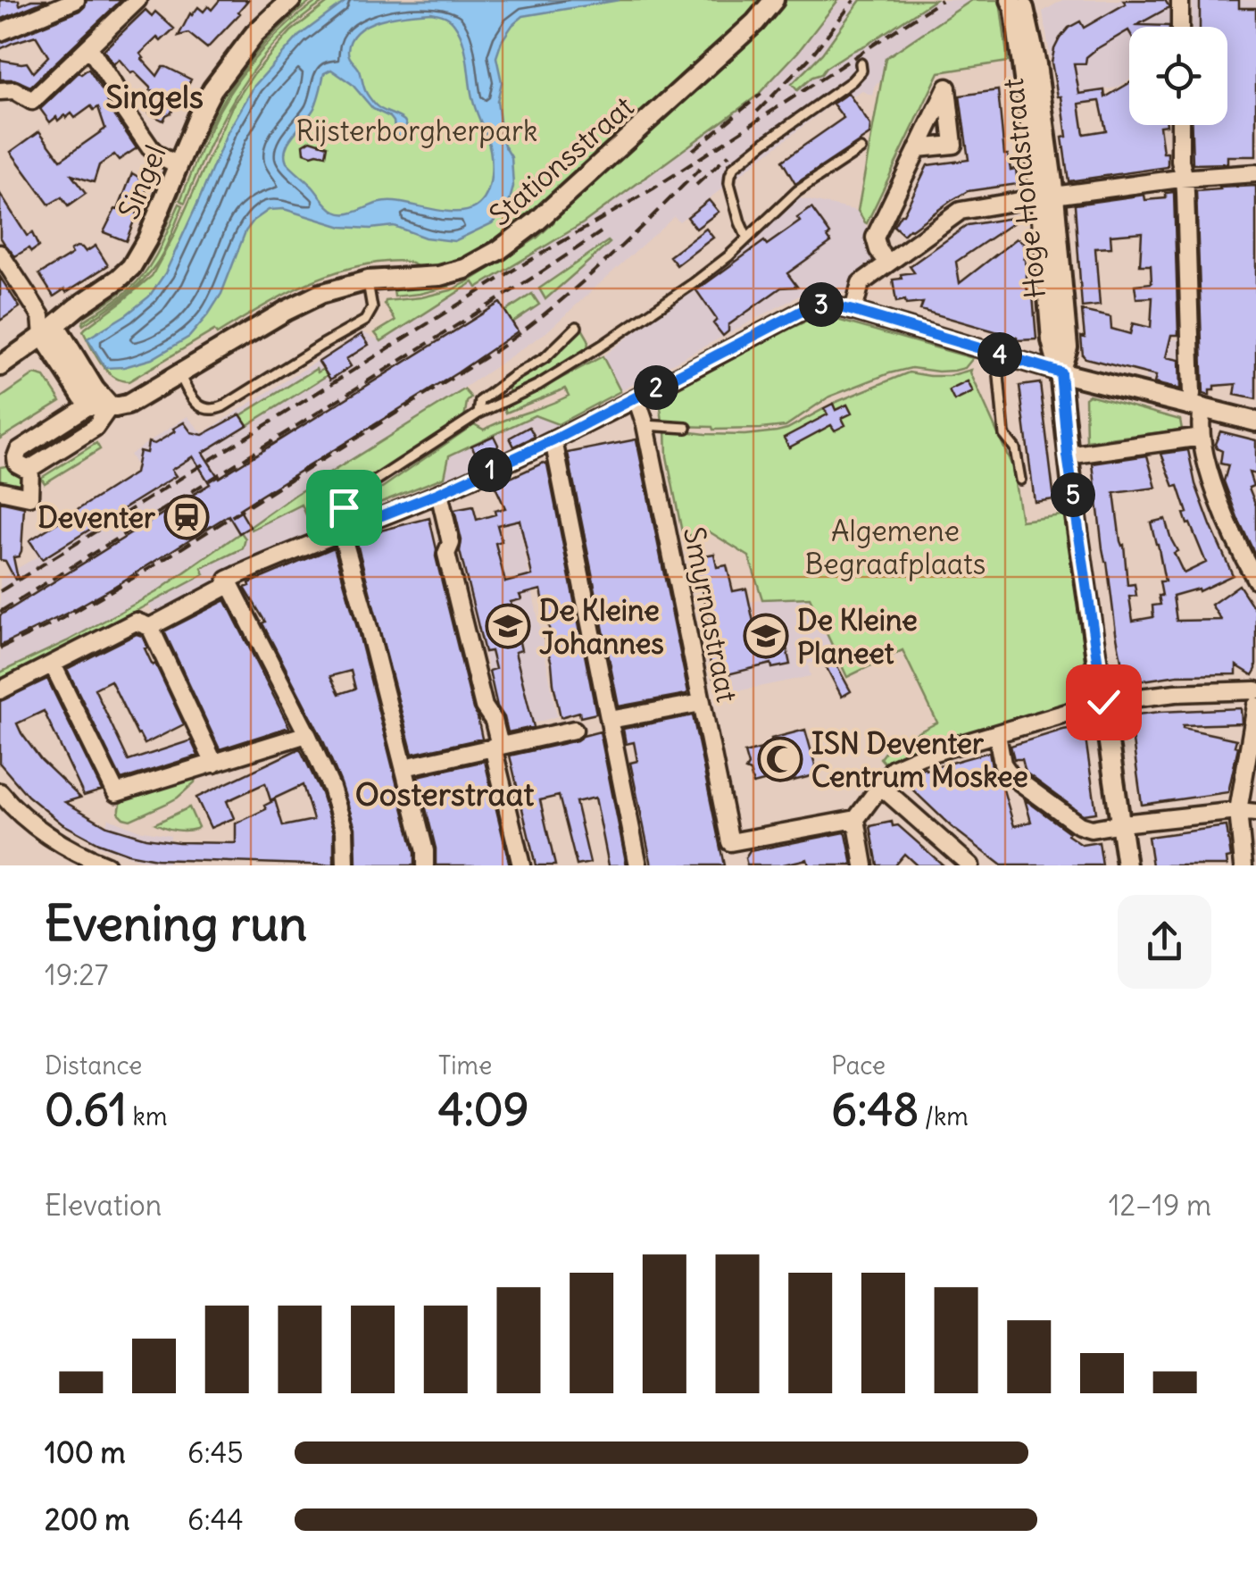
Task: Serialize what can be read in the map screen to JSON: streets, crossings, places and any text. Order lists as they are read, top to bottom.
{
  "streets": {
    "street": [
      "Stationsstraat",
      "Singel",
      "Hoge Hondstraat",
      "Smyrnastraat"
    ]
  },
  "districts": ["Singels", "Oosterstraat"],
  "parks": ["Rijsterborgherpark", "Algemene Begraafplaats"],
  "places": {
    "station": ["Deventer"],
    "school or university": ["De Kleine Johannes", "De Kleine Planeet"],
    "mosque": ["ISN Deventer Centrum Moskee"]
  },
  "page": {
    "pins": [
      "3",
      "4",
      "2",
      "1",
      "5"
    ],
    "heading": ["Evening run", "19:27"],
    "stats": [
      ["Distance", "0.61 km"],
      ["Time", "4:09"],
      ["Pace", "6:48 /km"]
    ],
    "chart": ["Elevation", "12–19 m"],
    "list": [
      {
        "name": "100 m",
        "note": "6:45"
      },
      {
        "name": "200 m",
        "note": "6:44"
      }
    ]
  }
}
